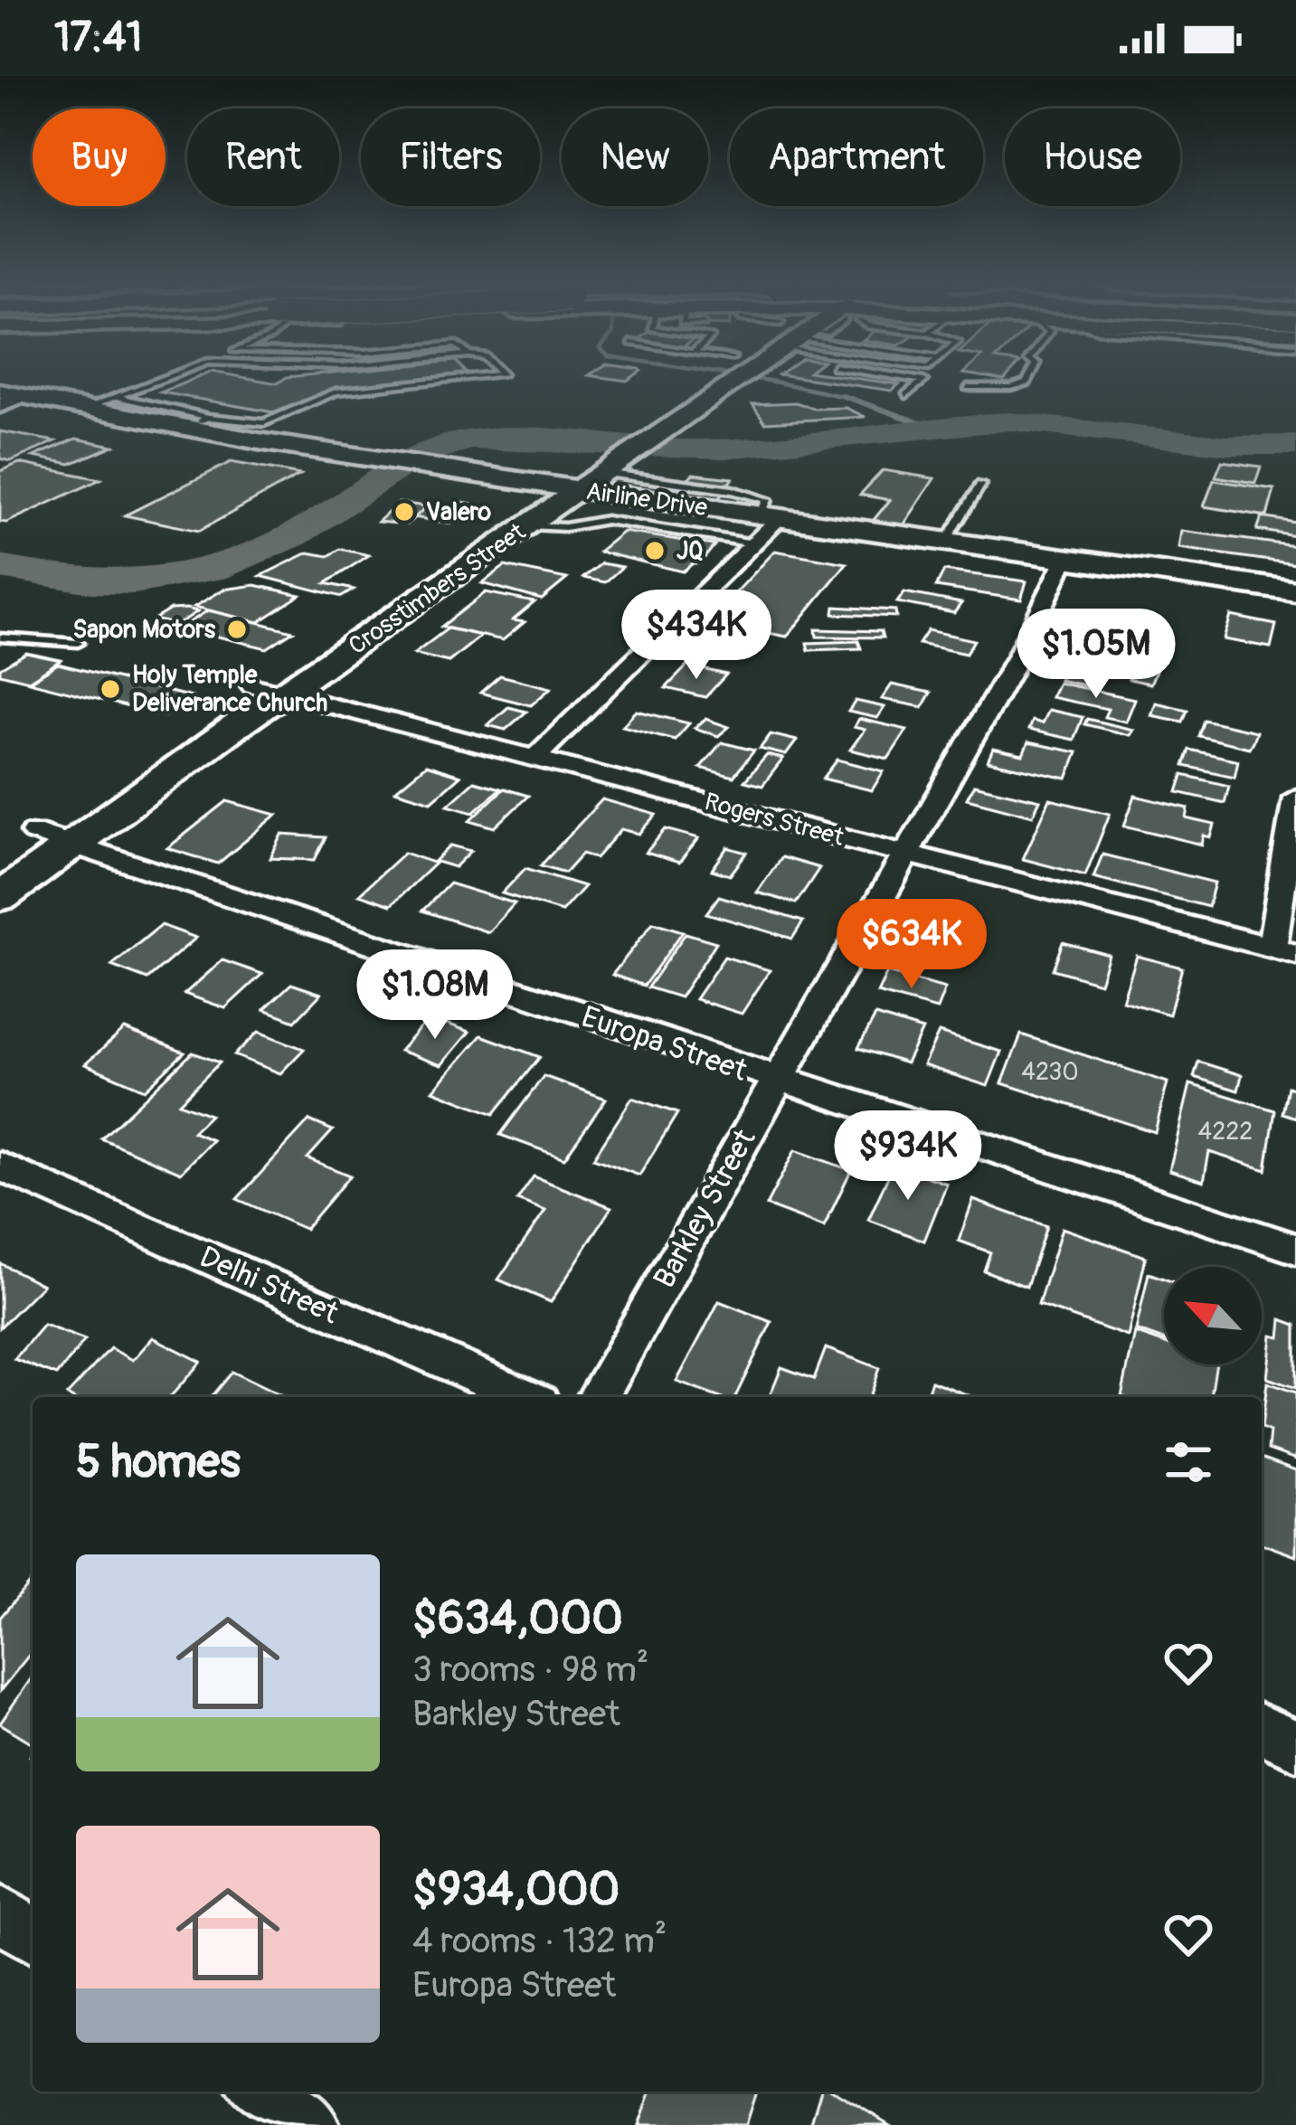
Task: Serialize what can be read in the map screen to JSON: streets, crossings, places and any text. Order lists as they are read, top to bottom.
{
  "streets": {
    "main road": ["Airline Drive", "Crosstimbers Street"],
    "street": [
      "Rogers Street",
      "Europa Street",
      "Barkley Street",
      "Delhi Street"
    ]
  },
  "crossings": [
    ["Airline Drive", "Crosstimbers Street"],
    ["Airline Drive", "Barkley Street"],
    ["Crosstimbers Street", "Rogers Street"],
    ["Crosstimbers Street", "Europa Street"],
    ["Rogers Street", "Barkley Street"],
    ["Europa Street", "Barkley Street"]
  ],
  "places": [
    "Valero",
    "JQ",
    "Sapon Motors",
    "Holy Temple Deliverance Church"
  ],
  "house_numbers": ["4230", "4222"],
  "north": "top left",
  "page": {
    "status": "17:41",
    "chip": [
      "Buy",
      "Rent",
      "Filters",
      "New",
      "Apartment",
      "House"
    ],
    "price": [
      "$434K",
      "$1.05M",
      "$634K",
      "$1.08M",
      "$934K"
    ],
    "heading": "5 homes",
    "list": [
      {
        "name": "$634,000",
        "note": "3 rooms · 98 m² · Barkley Street"
      },
      {
        "name": "$934,000",
        "note": "4 rooms · 132 m² · Europa Street"
      }
    ]
  }
}
